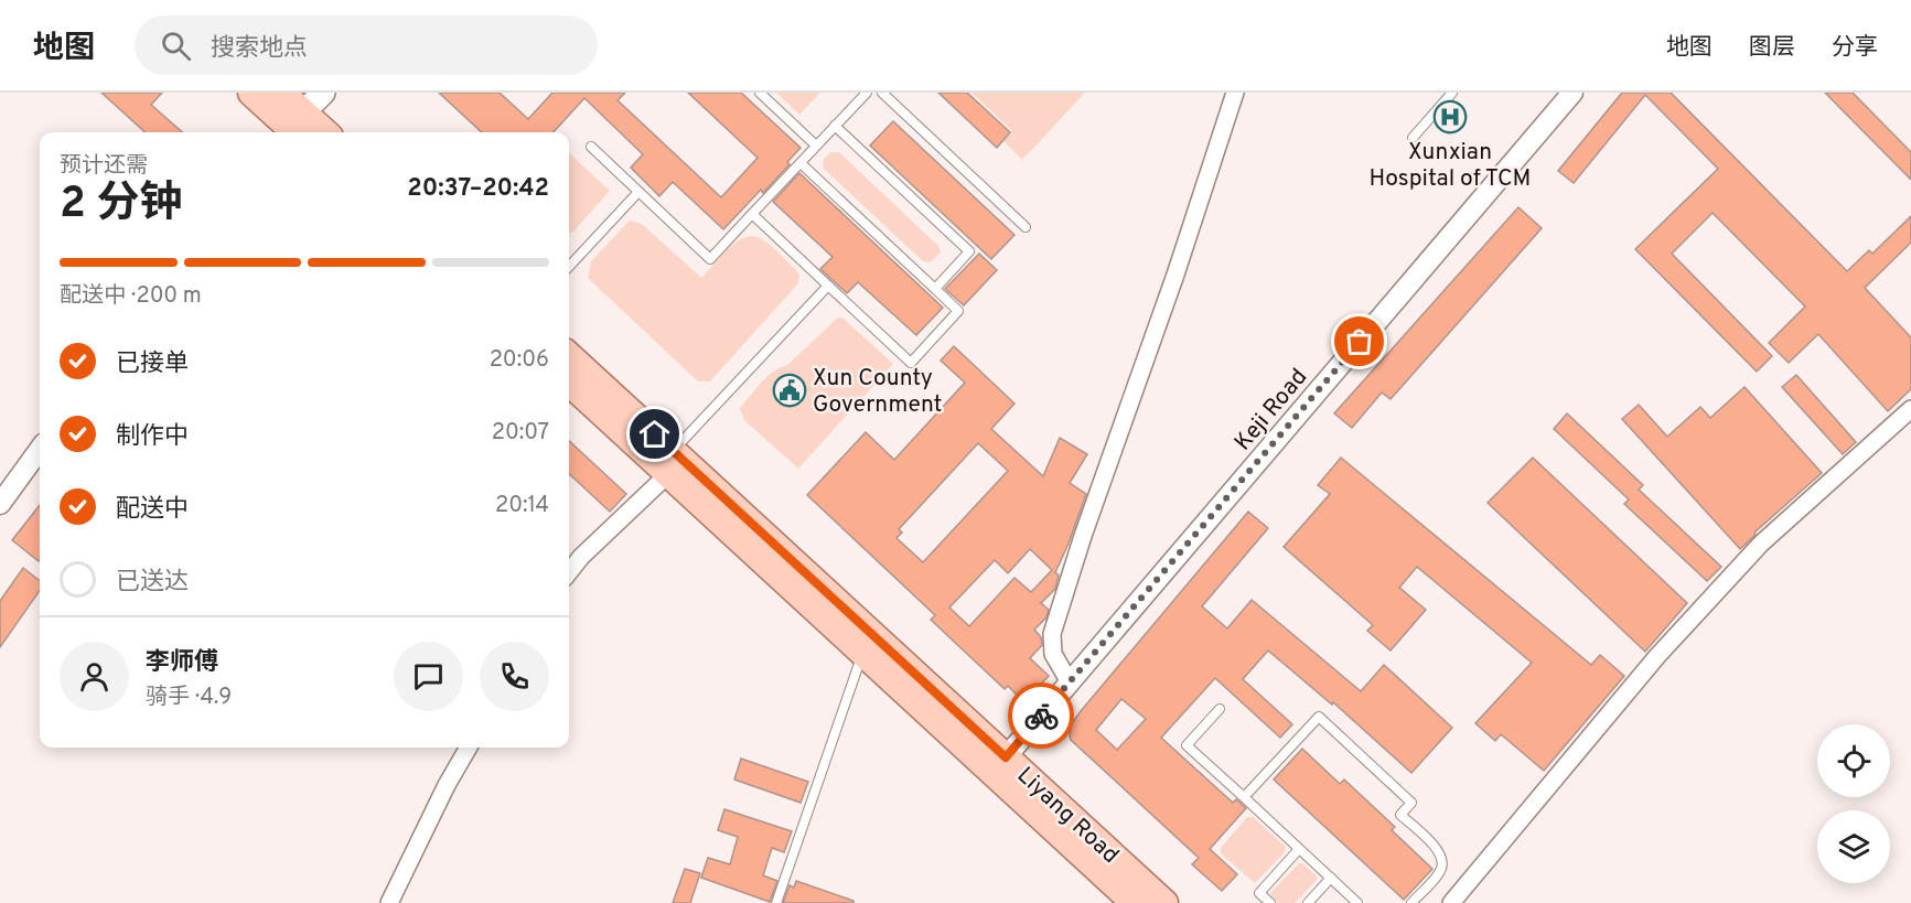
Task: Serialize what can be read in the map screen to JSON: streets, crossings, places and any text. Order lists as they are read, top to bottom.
{
  "streets": {
    "main road": ["Liyang Road"],
    "street": ["Keji Road"]
  },
  "crossings": [
    ["Keji Road", "Liyang Road"]
  ],
  "places": {
    "hospital": ["Xunxian Hospital of TCM"],
    "public building": ["Xun County Government"]
  },
  "page": {
    "header": "地图",
    "search": "搜索地点",
    "nav": ["地图", "图层", "分享"],
    "heading": ["2 分钟", "预计还需", "20:37–20:42"],
    "panel": ["李师傅", "骑手 · 4.9"],
    "bar": "配送中 · 200 m",
    "list": [
      ["已接单", "20:06"],
      ["制作中", "20:07"],
      ["配送中", "20:14"],
      "已送达"
    ]
  }
}
